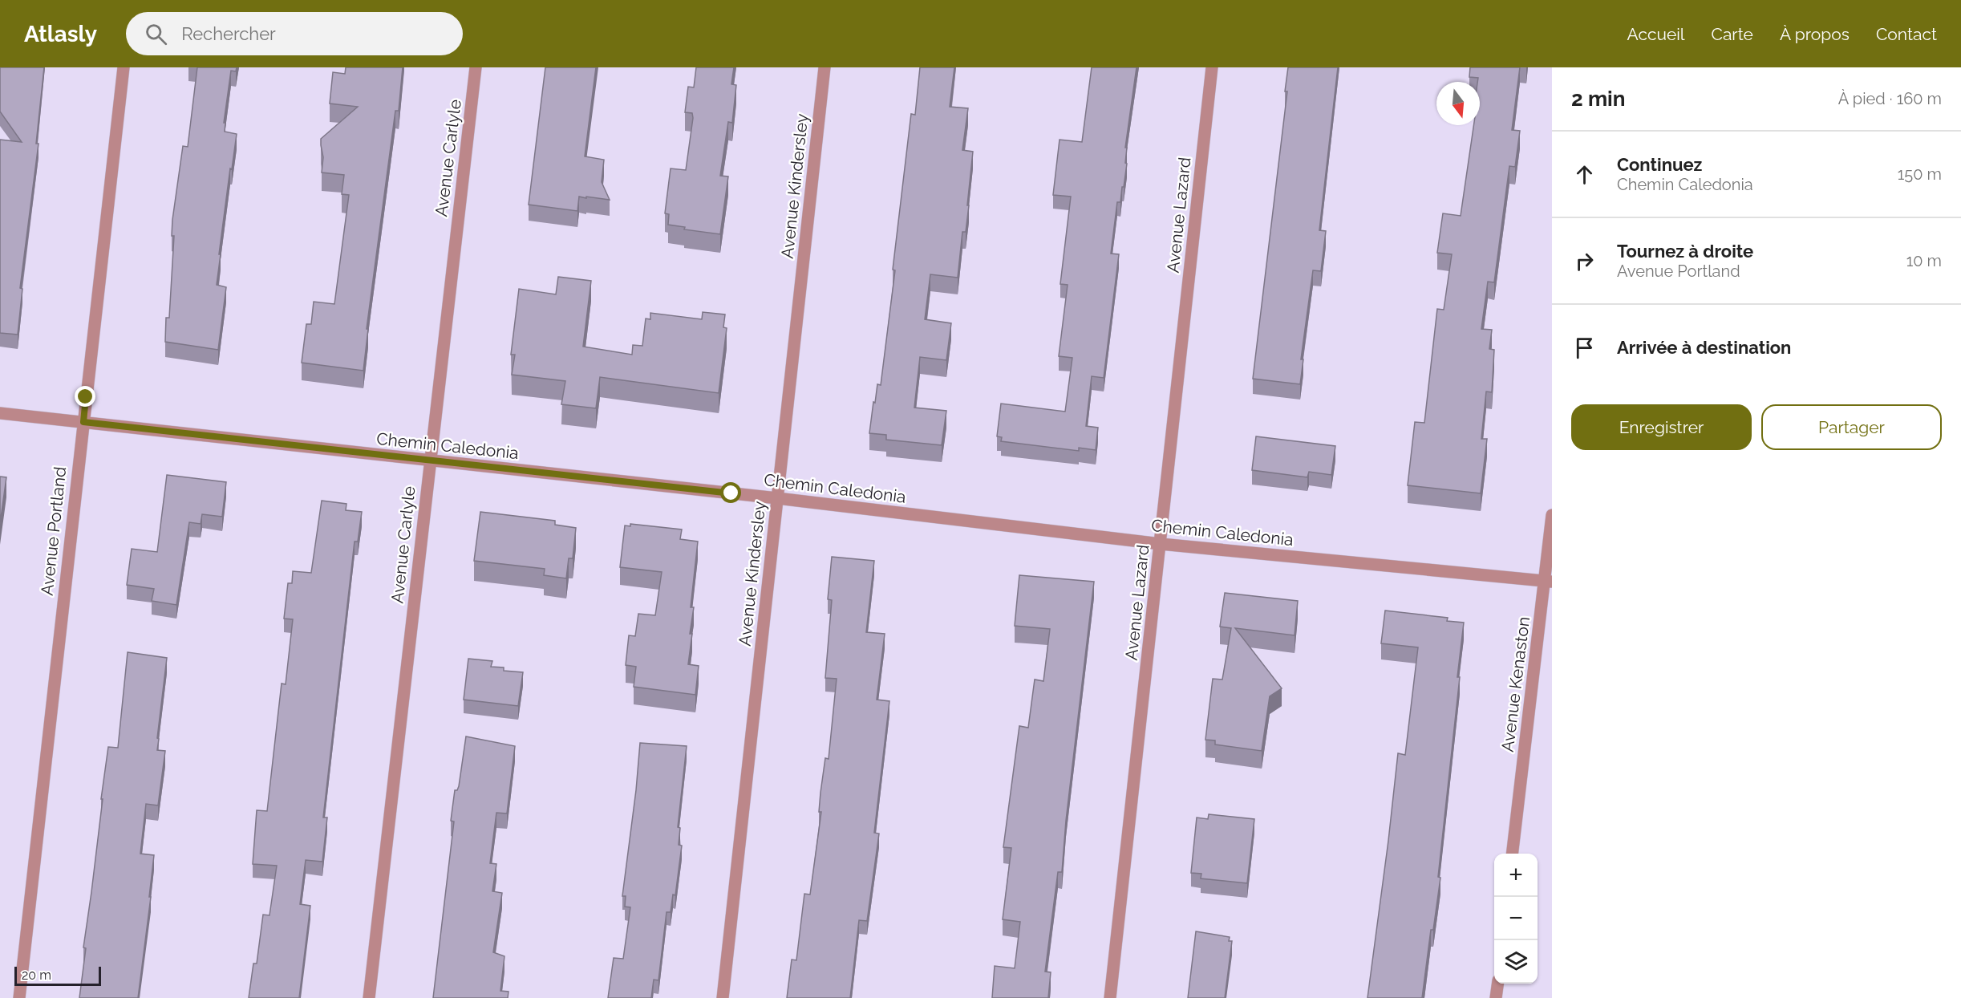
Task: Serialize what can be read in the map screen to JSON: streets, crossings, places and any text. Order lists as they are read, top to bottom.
{
  "streets": {
    "street": [
      "Avenue Carlyle",
      "Avenue Kindersley",
      "Avenue Lazard",
      "Chemin Caledonia",
      "Avenue Portland",
      "Avenue Kenaston"
    ]
  },
  "crossings": [
    ["Avenue Carlyle", "Chemin Caledonia"],
    ["Avenue Kindersley", "Chemin Caledonia"],
    ["Avenue Lazard", "Chemin Caledonia"],
    ["Chemin Caledonia", "Avenue Portland"],
    ["Chemin Caledonia", "Avenue Kenaston"]
  ],
  "scale_bar": "20 m",
  "north": "bottom",
  "page": {
    "header": "Atlasly",
    "search": "Rechercher",
    "nav": [
      "Accueil",
      "Carte",
      "À propos",
      "Contact"
    ],
    "heading": ["2 min", "À pied · 160 m"],
    "list": [
      ["Continuez", "Chemin Caledonia", "150 m"],
      ["Tournez à droite", "Avenue Portland", "10 m"],
      "Arrivée à destination"
    ],
    "buttons": ["Enregistrer", "Partager"],
    "map_buttons": ["+", "−"],
    "scale": "20 m"
  }
}
